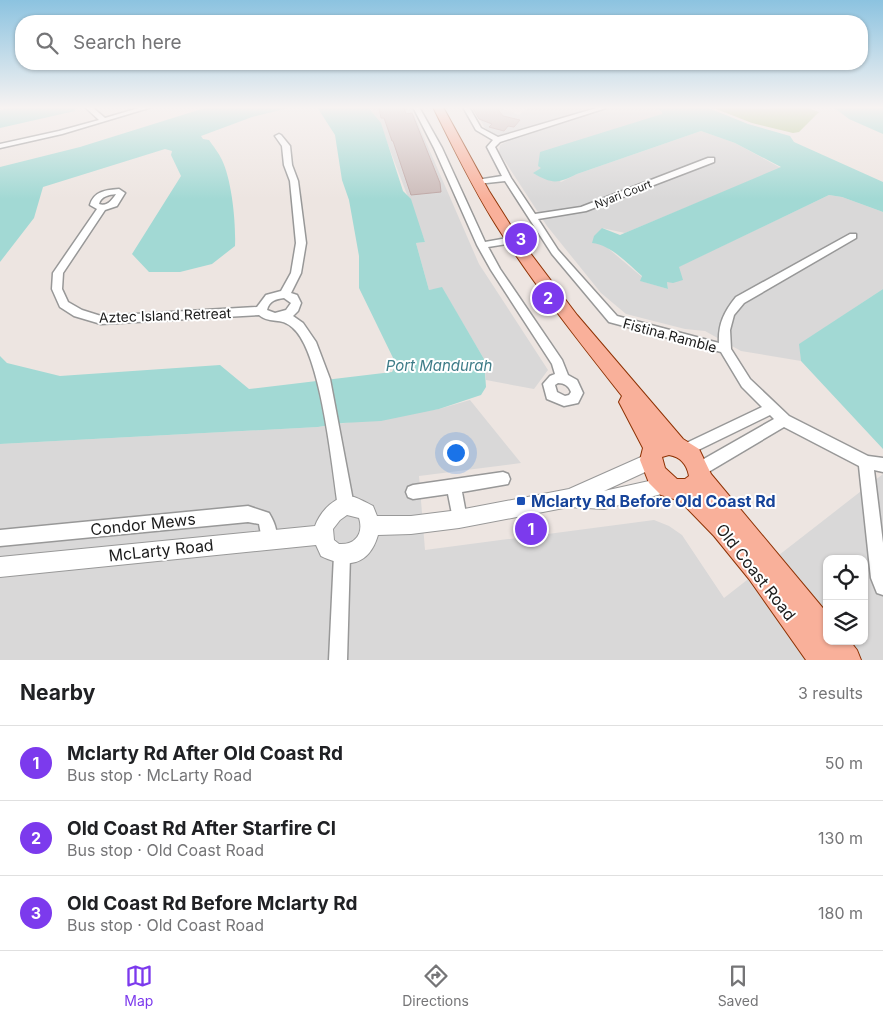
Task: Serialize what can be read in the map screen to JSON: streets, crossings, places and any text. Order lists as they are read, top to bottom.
{
  "streets": {
    "main road": ["Old Coast Road"],
    "street": [
      "Nyari Court",
      "Aztec Island Retreat",
      "Fistina Ramble",
      "Condor Mews",
      "McLarty Road"
    ]
  },
  "crossings": [
    ["Nyari Court", "Fistina Ramble"],
    ["Condor Mews", "McLarty Road"]
  ],
  "water": ["Port Mandurah"],
  "places": {
    "transit": ["Mclarty Rd Before Old Coast Rd"]
  },
  "page": {
    "search": "Search here",
    "pins": ["3", "2", "1"],
    "heading": ["Nearby", "3 results"],
    "list": [
      {
        "mark": "1",
        "name": "Mclarty Rd After Old Coast Rd",
        "note": "Bus stop · McLarty Road",
        "value": "50 m"
      },
      {
        "mark": "2",
        "name": "Old Coast Rd After Starfire Cl",
        "note": "Bus stop · Old Coast Road",
        "value": "130 m"
      },
      {
        "mark": "3",
        "name": "Old Coast Rd Before Mclarty Rd",
        "note": "Bus stop · Old Coast Road",
        "value": "180 m"
      }
    ],
    "nav": ["Map", "Directions", "Saved"]
  }
}
